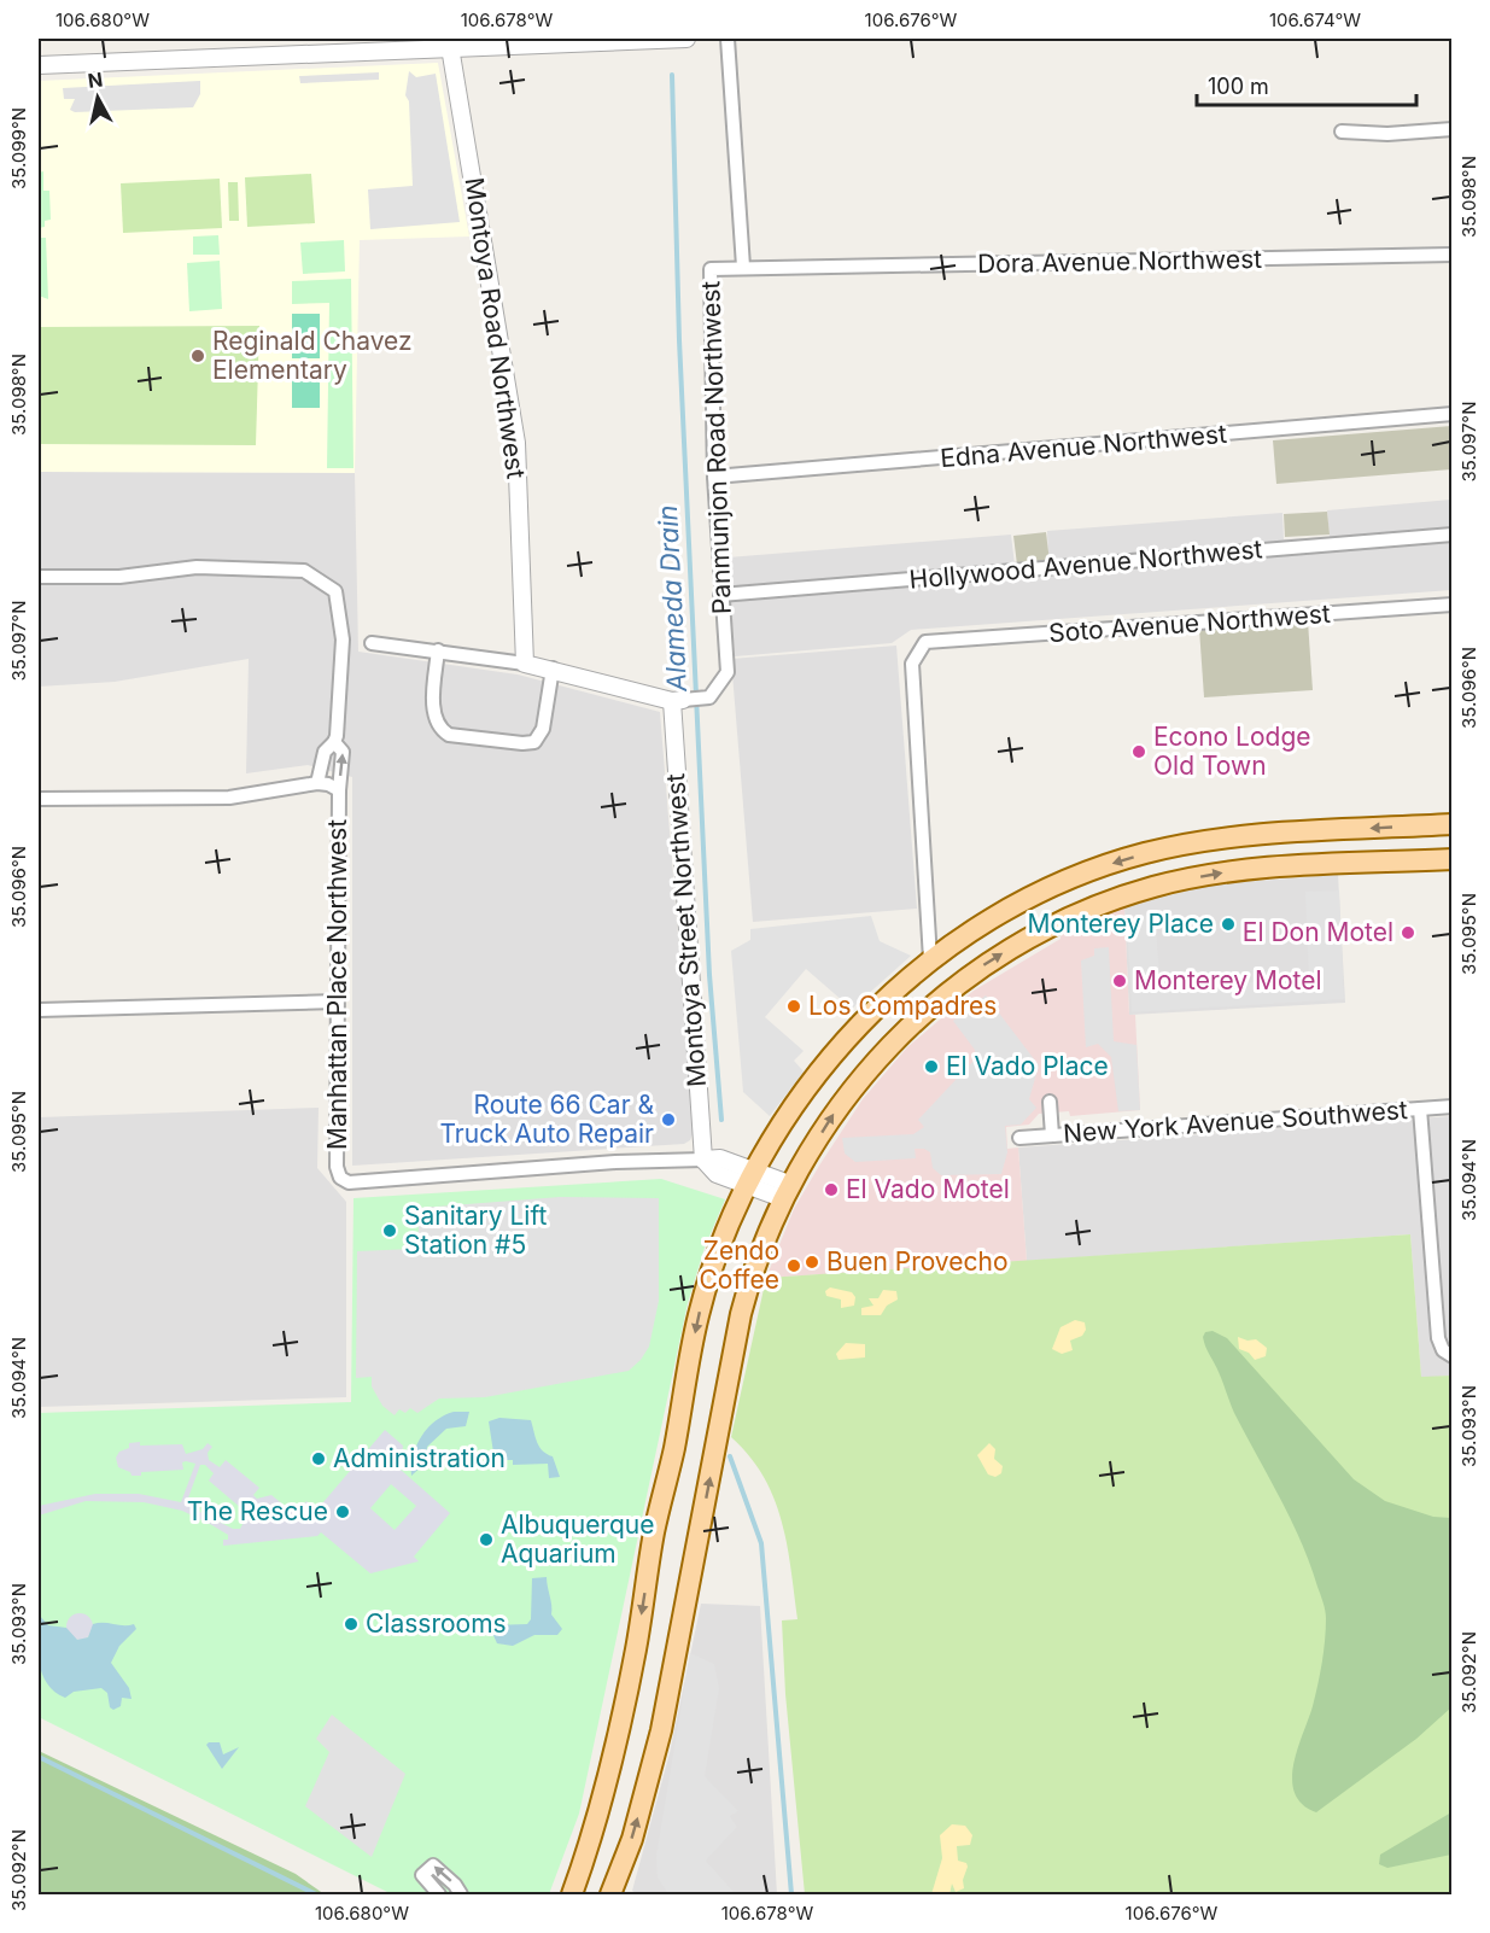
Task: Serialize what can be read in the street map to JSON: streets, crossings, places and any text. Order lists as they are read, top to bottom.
{
  "streets": {
    "street": [
      "Dora Avenue Northwest",
      "Montoya Road Northwest",
      "Edna Avenue Northwest",
      "Panmunjon Road Northwest",
      "Hollywood Avenue Northwest",
      "Soto Avenue Northwest",
      "Montoya Street Northwest",
      "Manhattan Place Northwest",
      "New York Avenue Southwest"
    ]
  },
  "crossings": [
    ["Dora Avenue Northwest", "Panmunjon Road Northwest"],
    ["Edna Avenue Northwest", "Panmunjon Road Northwest"],
    ["Panmunjon Road Northwest", "Hollywood Avenue Northwest"],
    ["Panmunjon Road Northwest", "Montoya Street Northwest"],
    ["Montoya Street Northwest", "Manhattan Place Northwest"]
  ],
  "water": ["Alameda Drain"],
  "places": [
    "Reginald Chavez Elementary",
    "Econo Lodge Old Town",
    "Monterey Place",
    "El Don Motel",
    "Monterey Motel",
    "Los Compadres",
    "El Vado Place",
    "Route 66 Car & Truck Auto Repair",
    "El Vado Motel",
    "Sanitary Lift Station #5",
    "Buen Provecho",
    "Zendo Coffee",
    "Administration",
    "The Rescue",
    "Albuquerque Aquarium",
    "Classrooms"
  ],
  "scale_bar": "100 m",
  "north": "top",
  "coordinates": [
    "106.680°W",
    "106.678°W",
    "106.676°W",
    "106.674°W",
    "35.099°N",
    "35.098°N",
    "35.097°N",
    "35.096°N",
    "35.095°N",
    "35.094°N",
    "35.093°N",
    "35.092°N"
  ]
}
